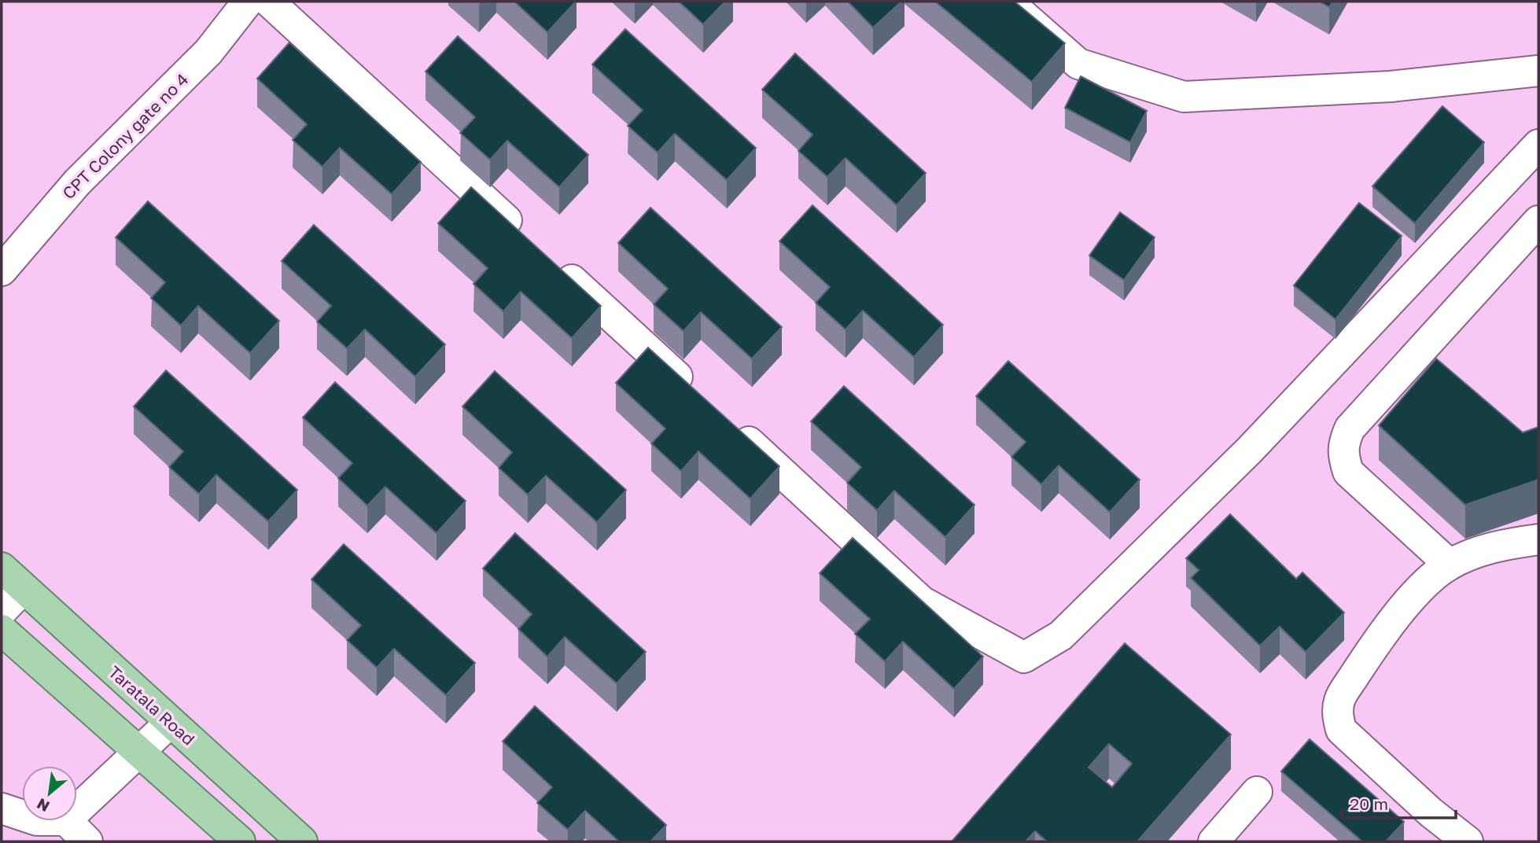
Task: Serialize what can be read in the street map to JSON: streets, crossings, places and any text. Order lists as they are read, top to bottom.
{
  "streets": {
    "main road": ["Taratala Road"],
    "street": ["CPT Colony gate no 4"]
  },
  "scale_bar": "20 m",
  "north": "bottom left"
}
